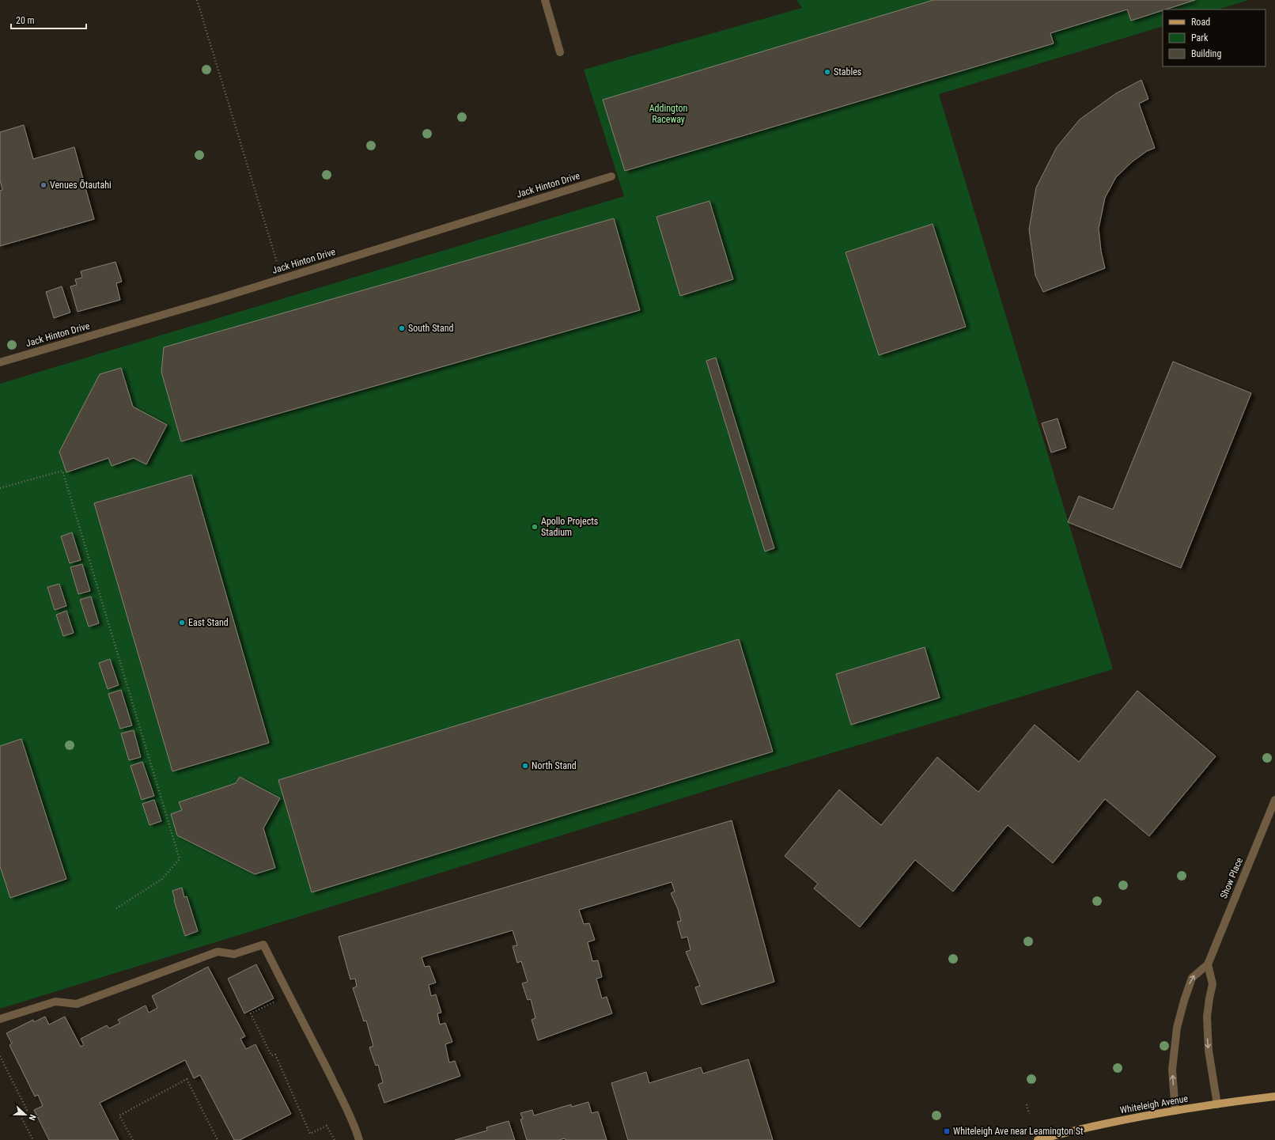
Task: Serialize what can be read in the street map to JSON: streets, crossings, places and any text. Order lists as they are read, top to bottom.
{
  "streets": {
    "main road": ["Whiteleigh Avenue"],
    "street": ["Jack Hinton Drive", "Show Place"]
  },
  "crossings": [
    ["Show Place", "Whiteleigh Avenue"]
  ],
  "parks": ["Addington Raceway"],
  "places": {
    "other": [
      "Stables",
      "Venues Ōtautahi",
      "South Stand",
      "Apollo Projects Stadium",
      "East Stand",
      "North Stand"
    ],
    "transit": ["Whiteleigh Ave near Leamington St"]
  },
  "legend": ["Road", "Park", "Building"],
  "scale_bar": "20 m",
  "north": "right"
}
